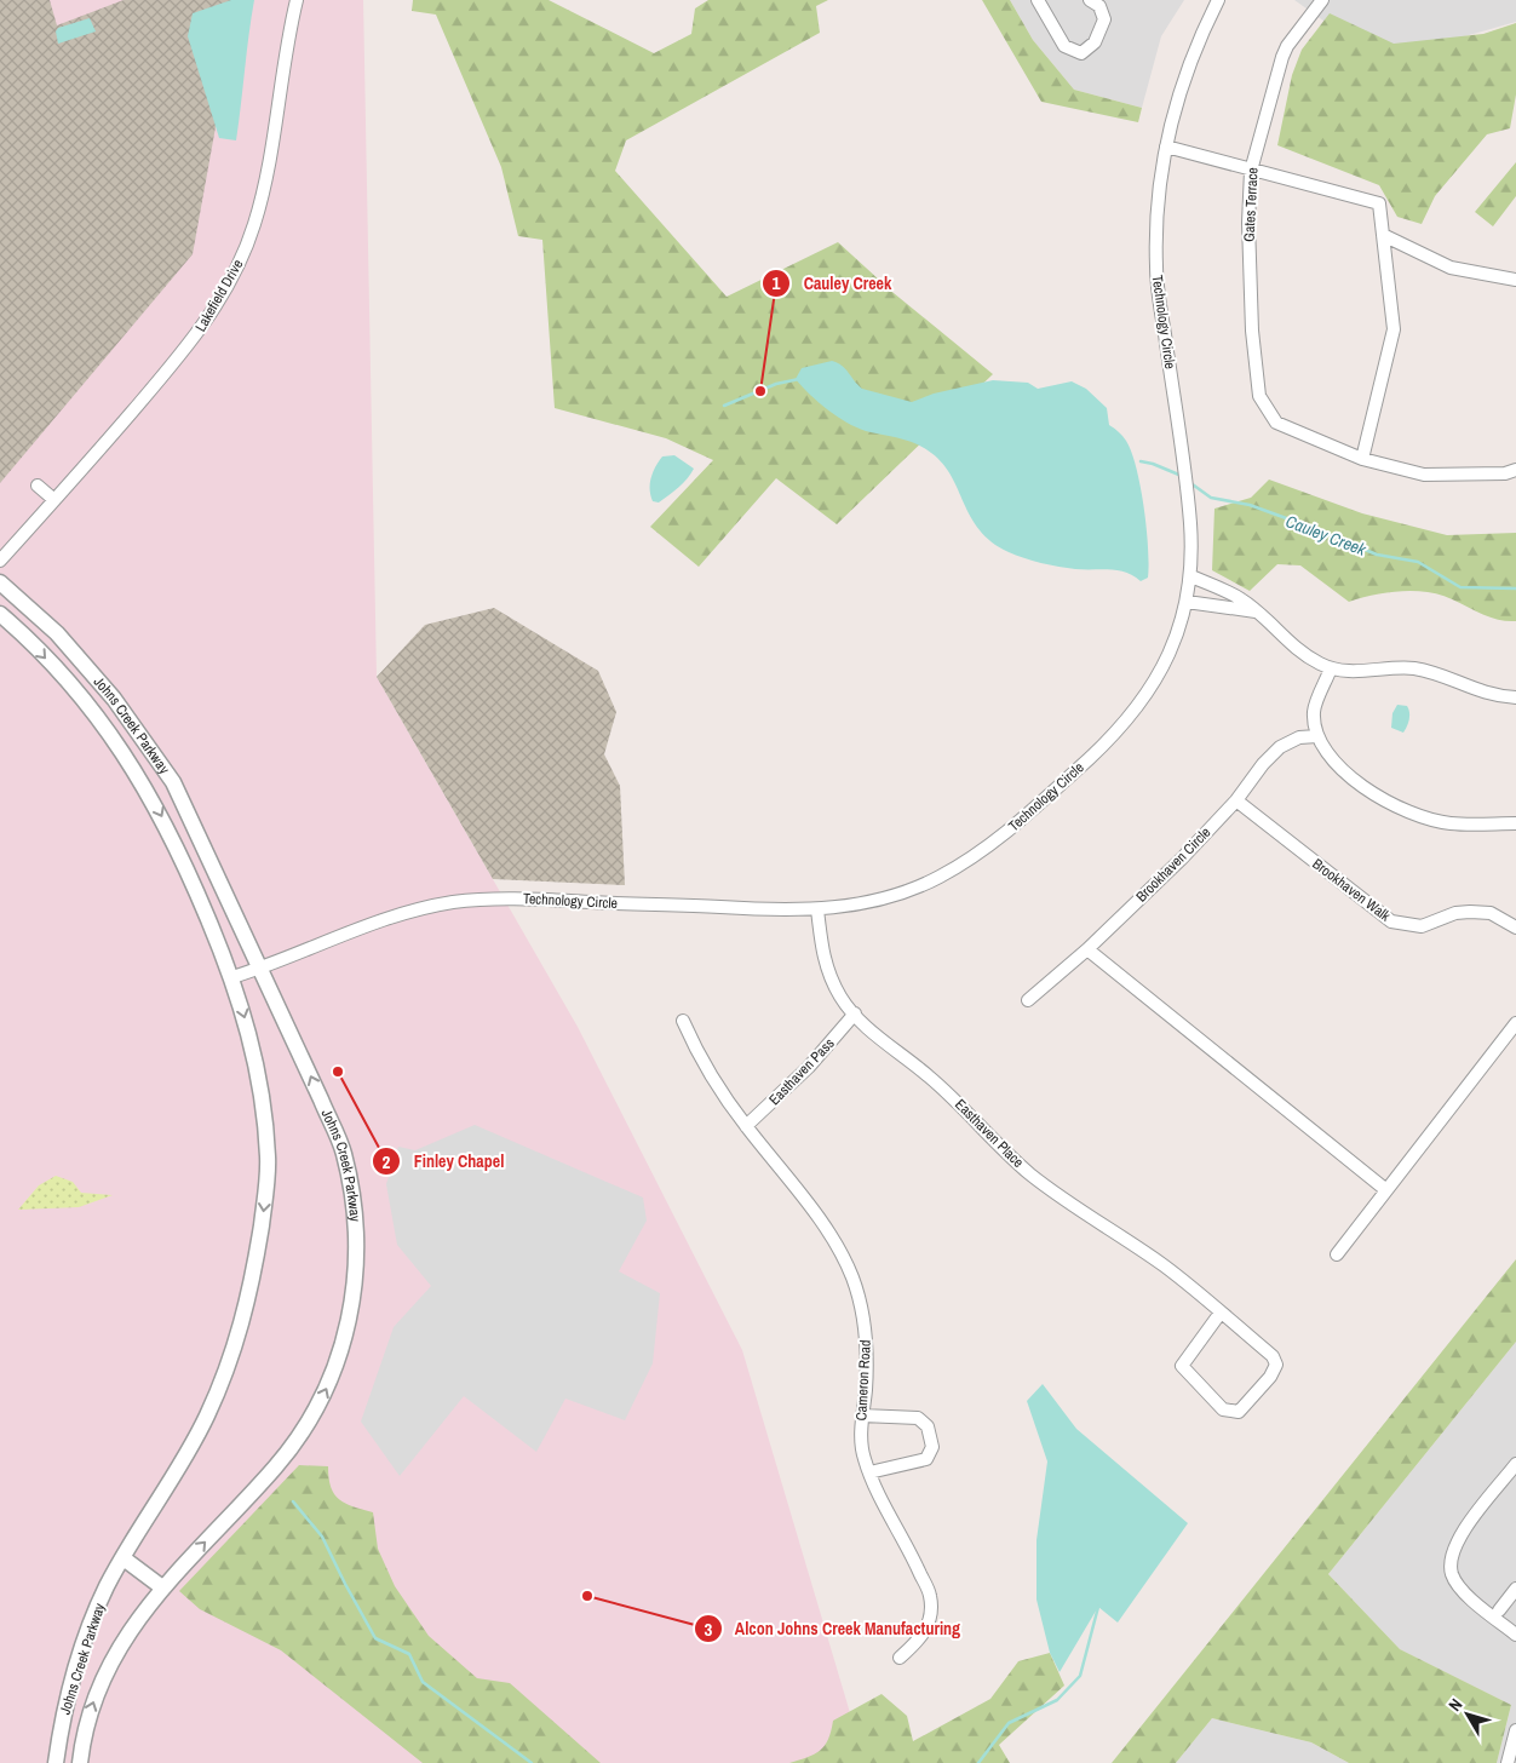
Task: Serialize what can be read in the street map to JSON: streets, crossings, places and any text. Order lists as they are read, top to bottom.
{
  "streets": {
    "street": [
      "Gates Terrace",
      "Lakefield Drive",
      "Technology Circle",
      "Johns Creek Parkway",
      "Brookhaven Circle",
      "Brookhaven Walk",
      "Easthaven Pass",
      "Easthaven Place",
      "Cameron Road"
    ]
  },
  "crossings": [
    ["Technology Circle", "Johns Creek Parkway"],
    ["Technology Circle", "Easthaven Place"],
    ["Brookhaven Circle", "Brookhaven Walk"],
    ["Easthaven Pass", "Easthaven Place"],
    ["Easthaven Pass", "Cameron Road"]
  ],
  "water": ["Cauley Creek"],
  "places": ["Cauley Creek", "Finley Chapel", "Alcon Johns Creek Manufacturing"],
  "north": "top left"
}
